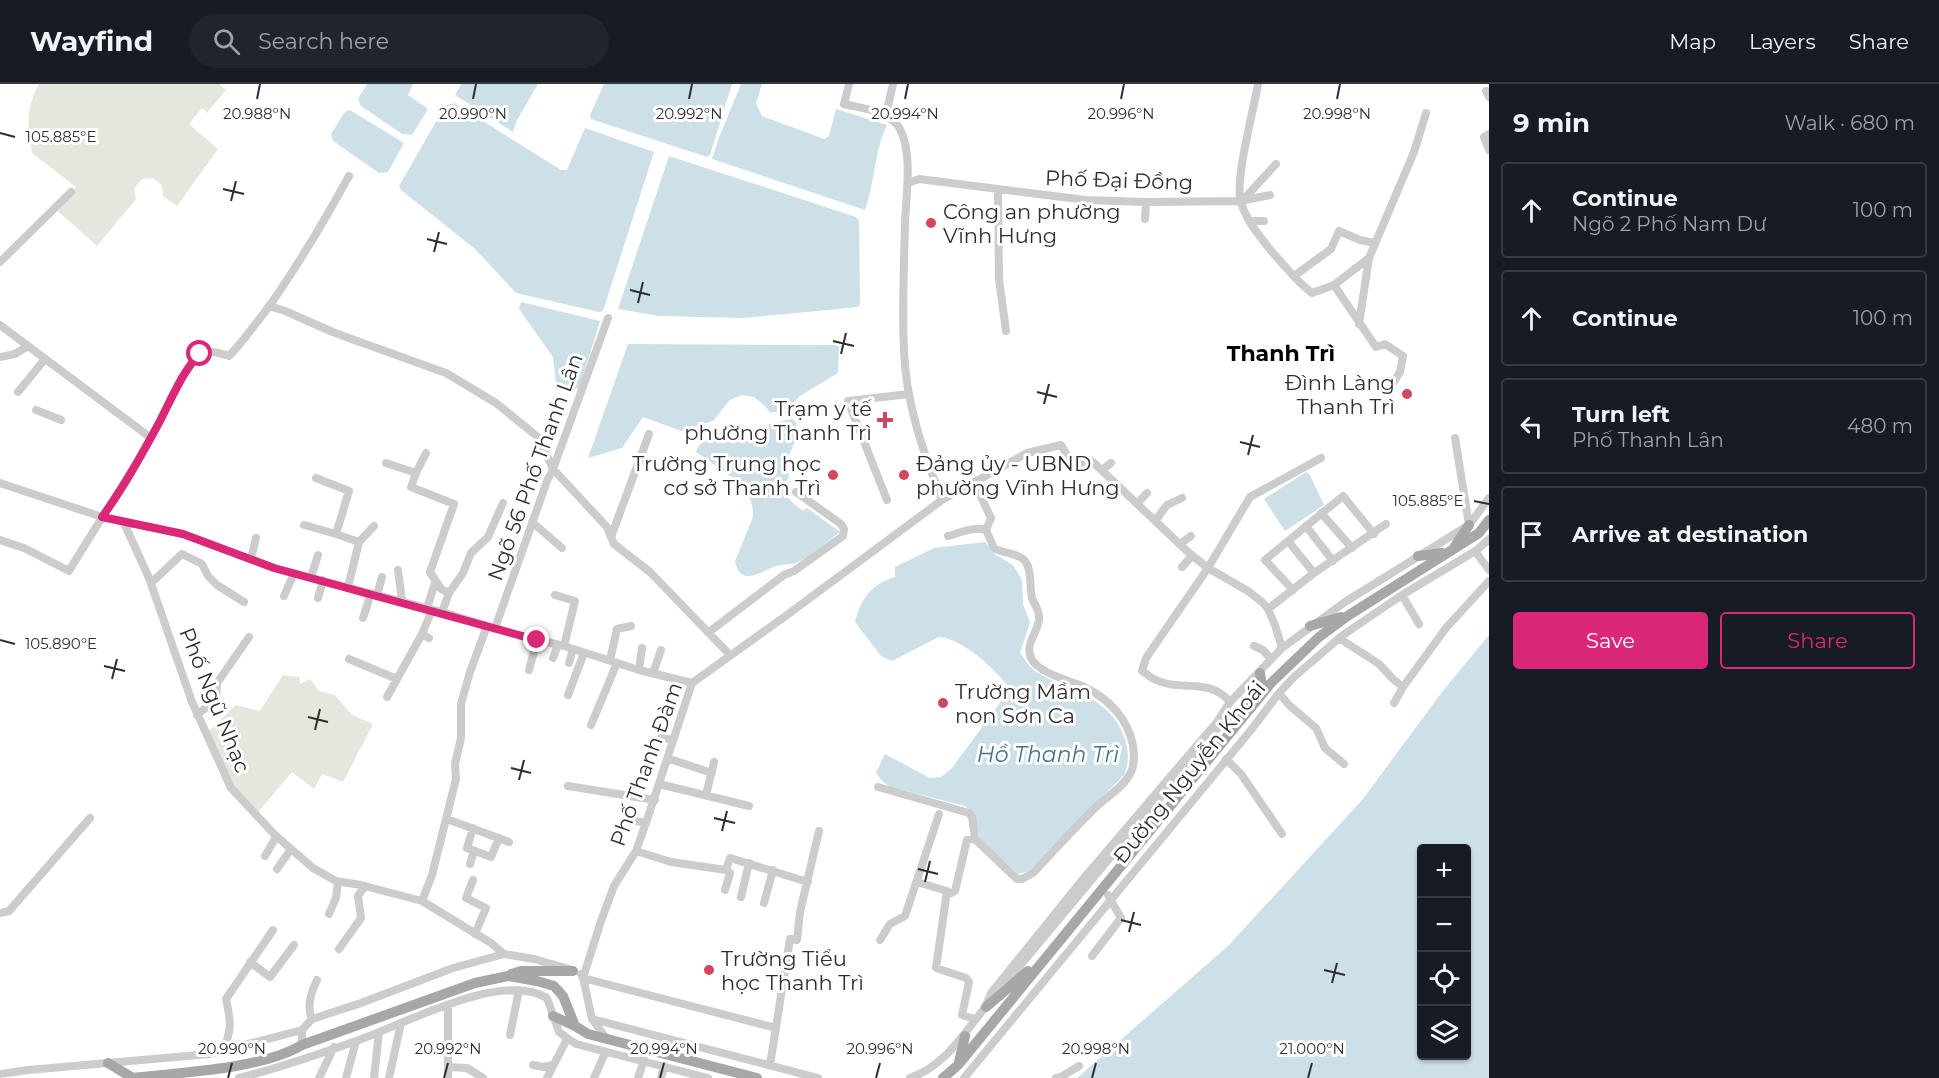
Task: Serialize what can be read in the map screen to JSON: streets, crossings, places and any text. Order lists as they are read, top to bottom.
{
  "streets": {
    "main road": ["Đường Nguyễn Khoái"],
    "street": [
      "Phố Đại Đồng",
      "Ngõ 56 Phố Thanh Lân",
      "Phố Ngũ Nhạc",
      "Phố Thanh Đàm"
    ]
  },
  "crossings": [
    ["Ngõ 56 Phố Thanh Lân", "Phố Ngũ Nhạc"]
  ],
  "districts": ["Thanh Trì"],
  "water": ["Hồ Thanh Trì"],
  "places": {
    "other": [
      "Công an phường Vĩnh Hưng",
      "Đình Làng Thanh Trì",
      "Trường Trung học cơ sở Thanh Trì",
      "Đảng ủy - UBND phường Vĩnh Hưng",
      "Trường Mầm non Sơn Ca",
      "Trường Tiểu học Thanh Trì"
    ],
    "health": ["Trạm y tế phường Thanh Trì"]
  },
  "page": {
    "header": "Wayfind",
    "search": "Search here",
    "nav": ["Map", "Layers", "Share"],
    "heading": ["9 min", "Walk · 680 m"],
    "list": [
      ["Continue", "Ngõ 2 Phố Nam Dư", "100 m"],
      ["Continue", "100 m"],
      ["Turn left", "Phố Thanh Lân", "480 m"],
      "Arrive at destination"
    ],
    "buttons": ["Save", "Share"],
    "map_buttons": ["+", "−"]
  },
  "coordinates": [
    "20.988°N",
    "20.990°N",
    "20.992°N",
    "20.994°N",
    "20.996°N",
    "20.998°N",
    "105.885°E",
    "105.890°E",
    "21.000°N"
  ]
}
